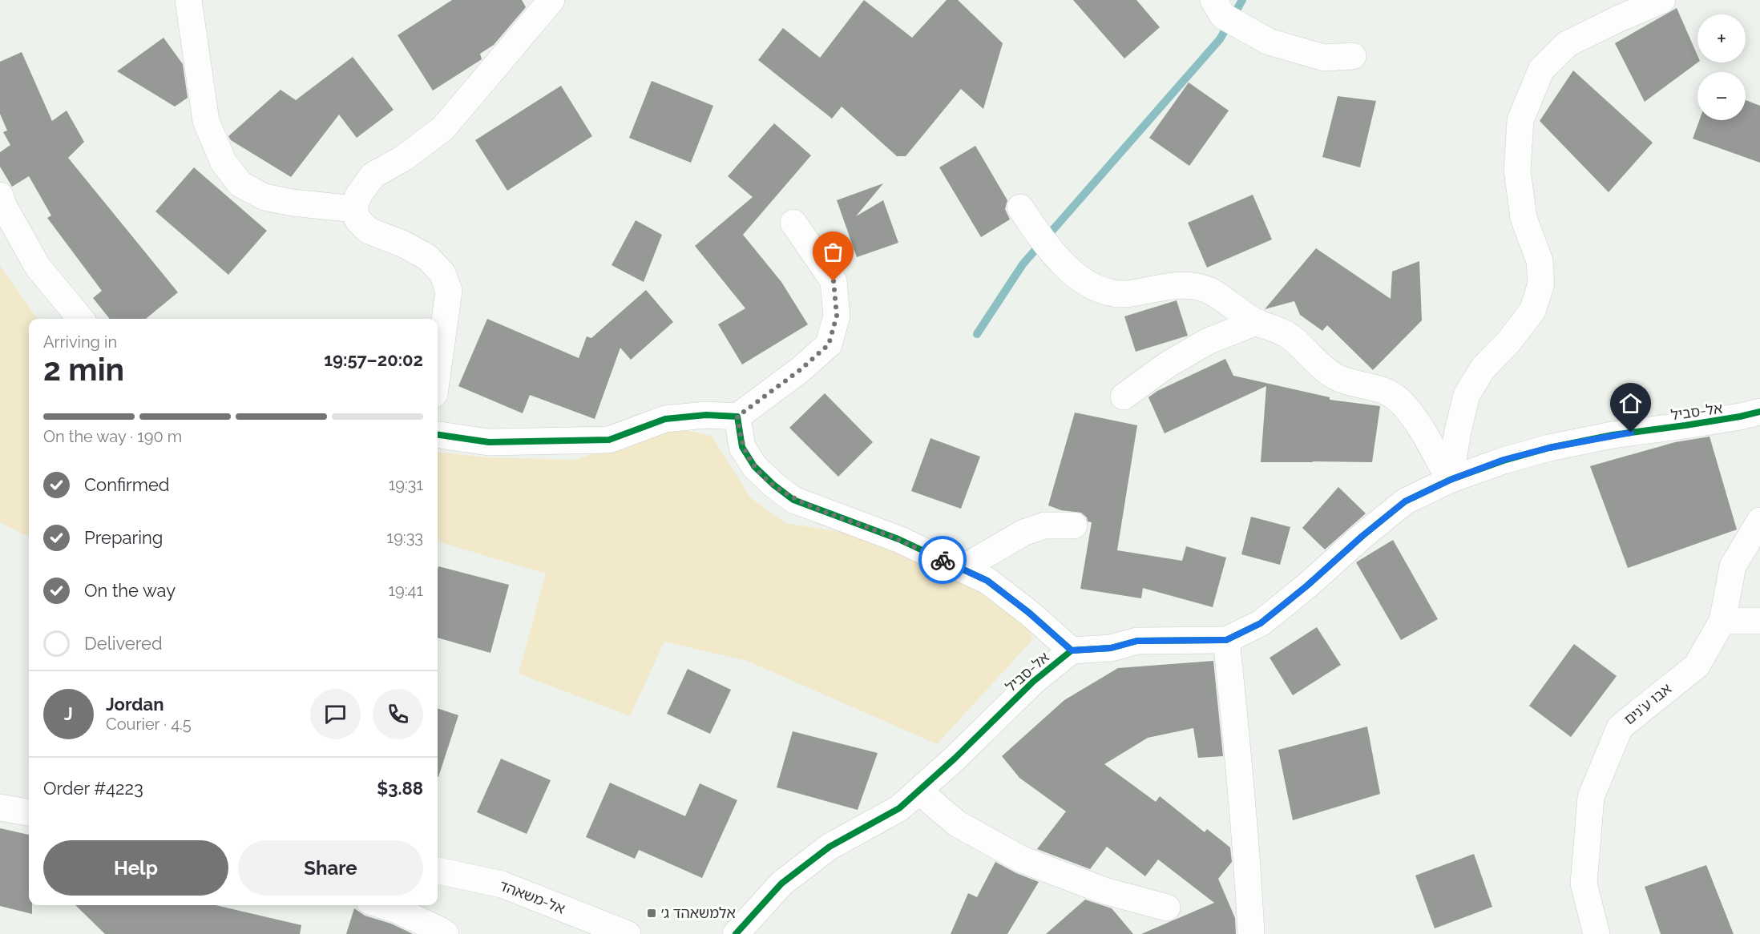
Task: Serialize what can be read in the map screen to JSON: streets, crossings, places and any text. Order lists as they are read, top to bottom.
{
  "streets": {
    "street": ["אל-סביל", "אבו ע'נים", "אל-משאהד"]
  },
  "places": {
    "transit": ["אלמשאהד ג׳"]
  },
  "page": {
    "map_buttons": ["+", "−"],
    "heading": ["2 min", "Arriving in", "19:57–20:02"],
    "panel": [
      "Jordan",
      "Courier · 4.5",
      "Order #4223",
      "$3.88"
    ],
    "bar": "On the way · 190 m",
    "list": [
      ["Confirmed", "19:31"],
      ["Preparing", "19:33"],
      ["On the way", "19:41"],
      "Delivered"
    ],
    "round": "J",
    "buttons": ["Help", "Share"]
  }
}
